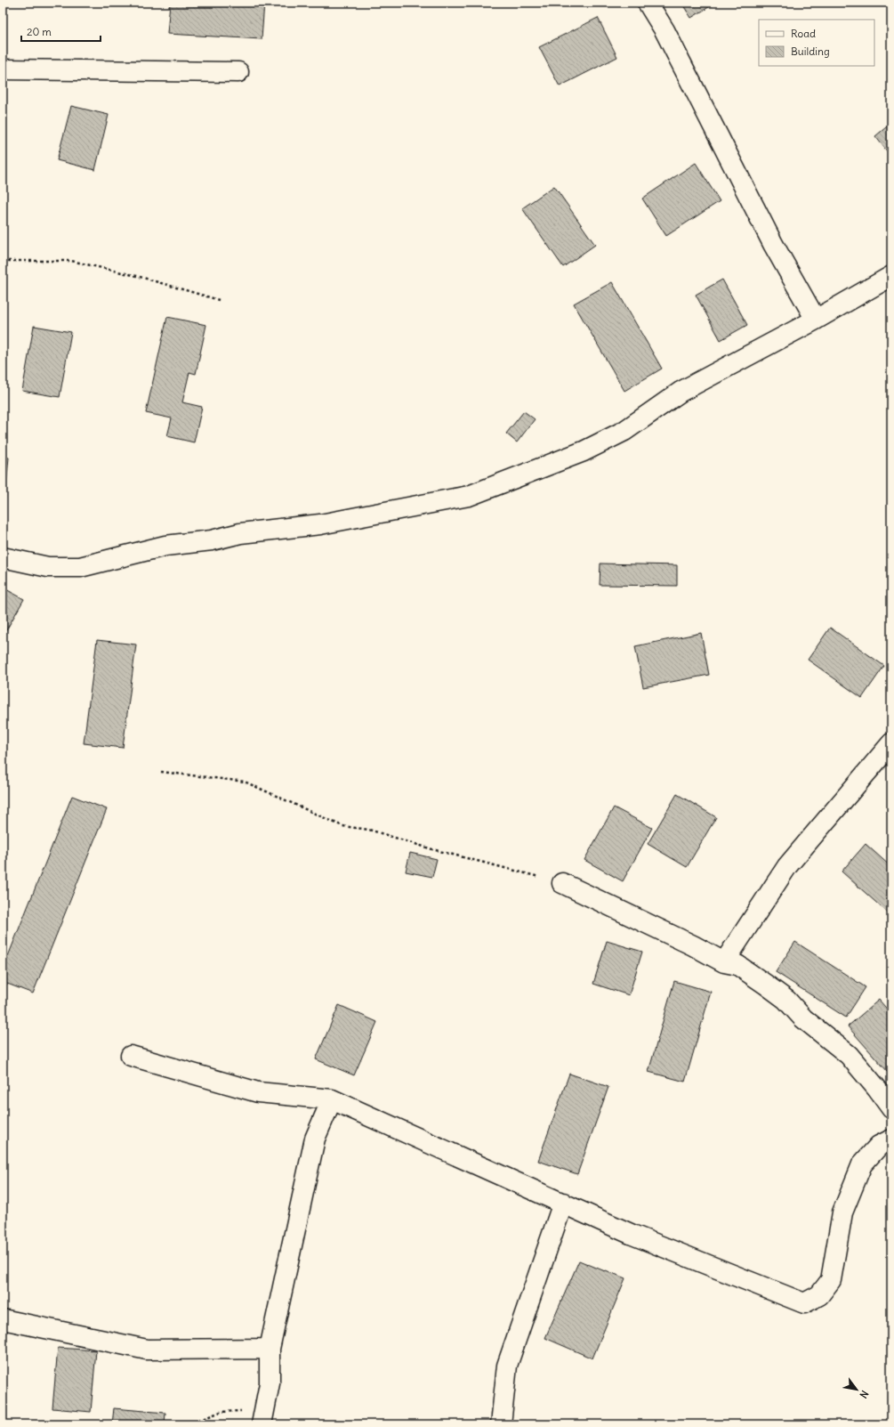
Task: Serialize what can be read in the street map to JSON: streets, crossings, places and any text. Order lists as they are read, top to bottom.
{
  "legend": ["Road", "Building"],
  "scale_bar": "20 m",
  "north": "bottom right"
}
